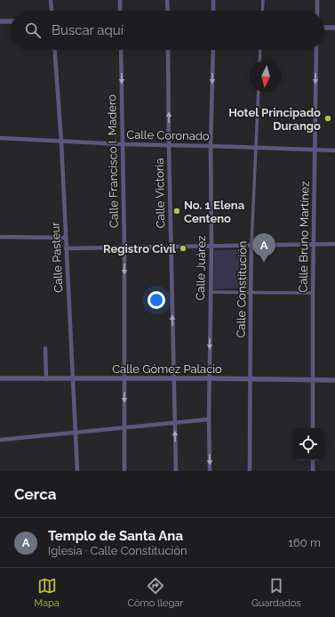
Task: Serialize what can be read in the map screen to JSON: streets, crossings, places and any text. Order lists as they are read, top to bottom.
{
  "streets": {
    "street": [
      "Calle Coronado",
      "Calle Francisco I. Madero",
      "Calle Victoria",
      "Calle Bruno Martínez",
      "Calle Pasteur",
      "Calle Juárez",
      "Calle Constitución",
      "Calle Gómez Palacio"
    ]
  },
  "crossings": [
    ["Calle Coronado", "Calle Francisco I. Madero"],
    ["Calle Coronado", "Calle Victoria"],
    ["Calle Coronado", "Calle Bruno Martínez"],
    ["Calle Coronado", "Calle Pasteur"],
    ["Calle Coronado", "Calle Juárez"],
    ["Calle Coronado", "Calle Constitución"],
    ["Calle Francisco I. Madero", "Calle Gómez Palacio"],
    ["Calle Victoria", "Calle Gómez Palacio"],
    ["Calle Bruno Martínez", "Calle Gómez Palacio"],
    ["Calle Pasteur", "Calle Gómez Palacio"],
    ["Calle Juárez", "Calle Gómez Palacio"],
    ["Calle Constitución", "Calle Gómez Palacio"]
  ],
  "one_way": ["Calle Francisco I. Madero", "Calle Victoria", "Calle Juárez"],
  "places": ["Hotel Principado Durango", "No. 1 Elena Centeno", "Registro Civil"],
  "north": "bottom",
  "page": {
    "search": "Buscar aquí",
    "pins": "A",
    "heading": "Cerca",
    "list": [
      {
        "mark": "A",
        "name": "Templo de Santa Ana",
        "note": "Iglesia · Calle Constitución",
        "value": "160 m"
      }
    ],
    "nav": ["Mapa", "Cómo llegar", "Guardados"]
  }
}
